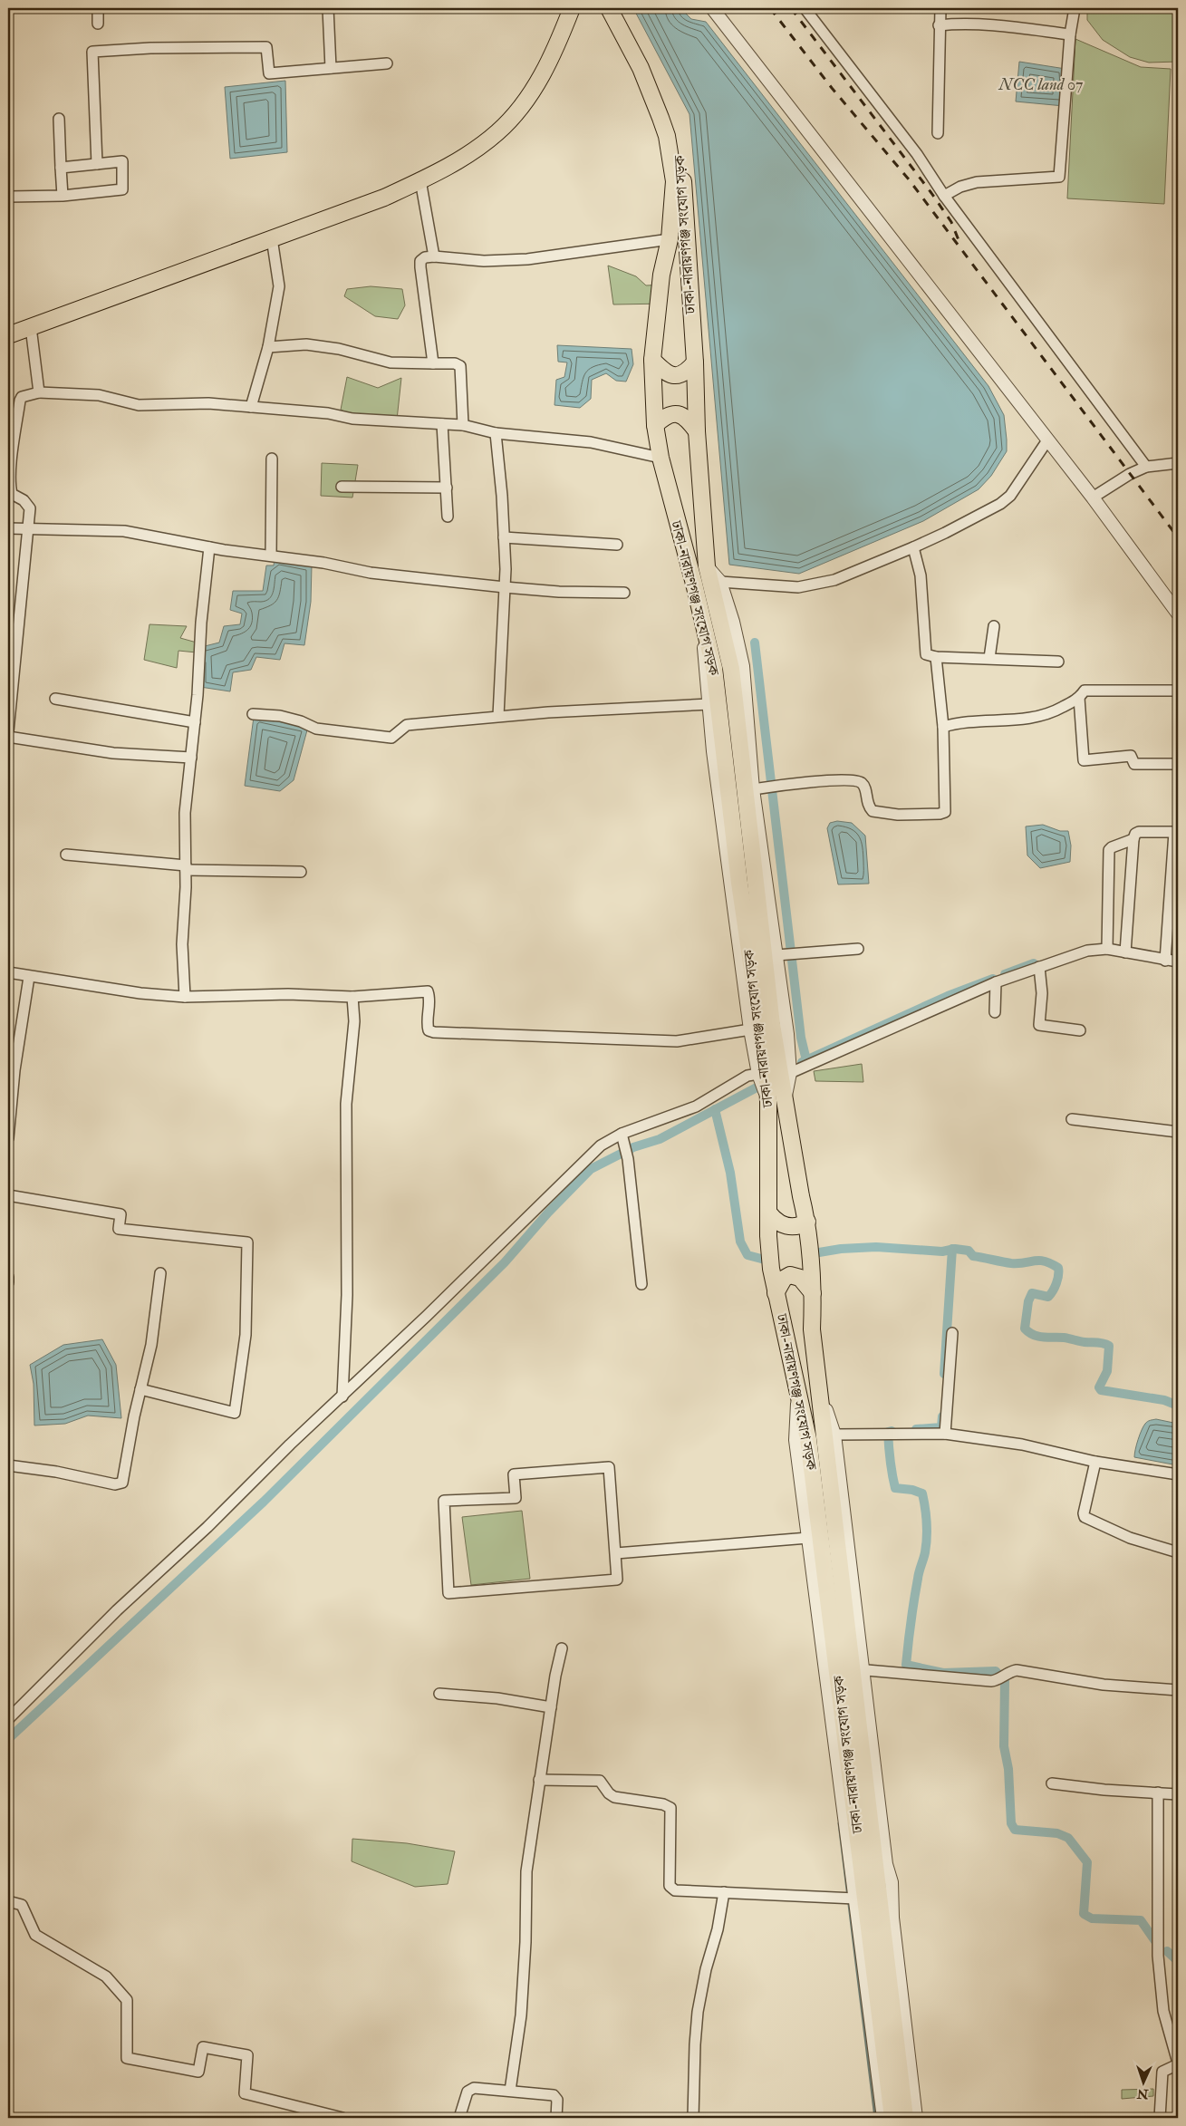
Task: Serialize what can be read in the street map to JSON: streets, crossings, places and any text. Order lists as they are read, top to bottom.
{
  "streets": {
    "main road": ["ঢাকা-নারায়ণগঞ্জ সংযোগ সড়ক"]
  },
  "water": ["NCC land 07"],
  "north": "bottom"
}
